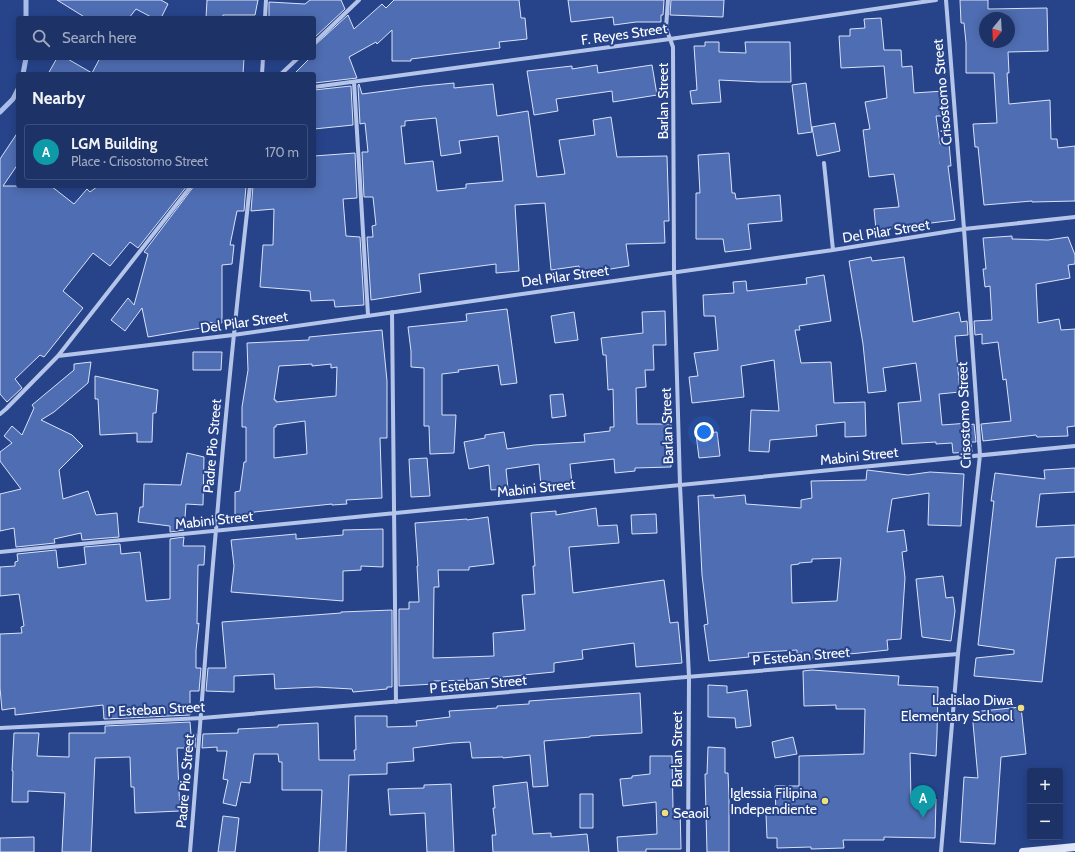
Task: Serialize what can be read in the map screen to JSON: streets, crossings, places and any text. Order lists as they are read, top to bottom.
{
  "streets": {
    "street": [
      "F. Reyes Street",
      "Crisostomo Street",
      "Barlan Street",
      "Del Pilar Street",
      "Padre Pio Street",
      "Mabini Street",
      "P Esteban Street"
    ]
  },
  "crossings": [
    ["F. Reyes Street", "Barlan Street"],
    ["Crisostomo Street", "Del Pilar Street"],
    ["Crisostomo Street", "Mabini Street"],
    ["Crisostomo Street", "P Esteban Street"],
    ["Barlan Street", "Del Pilar Street"],
    ["Barlan Street", "Mabini Street"],
    ["Barlan Street", "P Esteban Street"],
    ["Del Pilar Street", "Padre Pio Street"],
    ["Padre Pio Street", "Mabini Street"],
    ["Padre Pio Street", "P Esteban Street"]
  ],
  "places": ["Ladislao Diwa Elementary School", "Iglessia Filipina Independiente", "Seaoil"],
  "north": "bottom",
  "page": {
    "search": "Search here",
    "heading": "Nearby",
    "list": [
      {
        "mark": "A",
        "name": "LGM Building",
        "note": "Place · Crisostomo Street",
        "value": "170 m"
      }
    ],
    "map_buttons": ["+", "−"],
    "pins": "A"
  }
}
